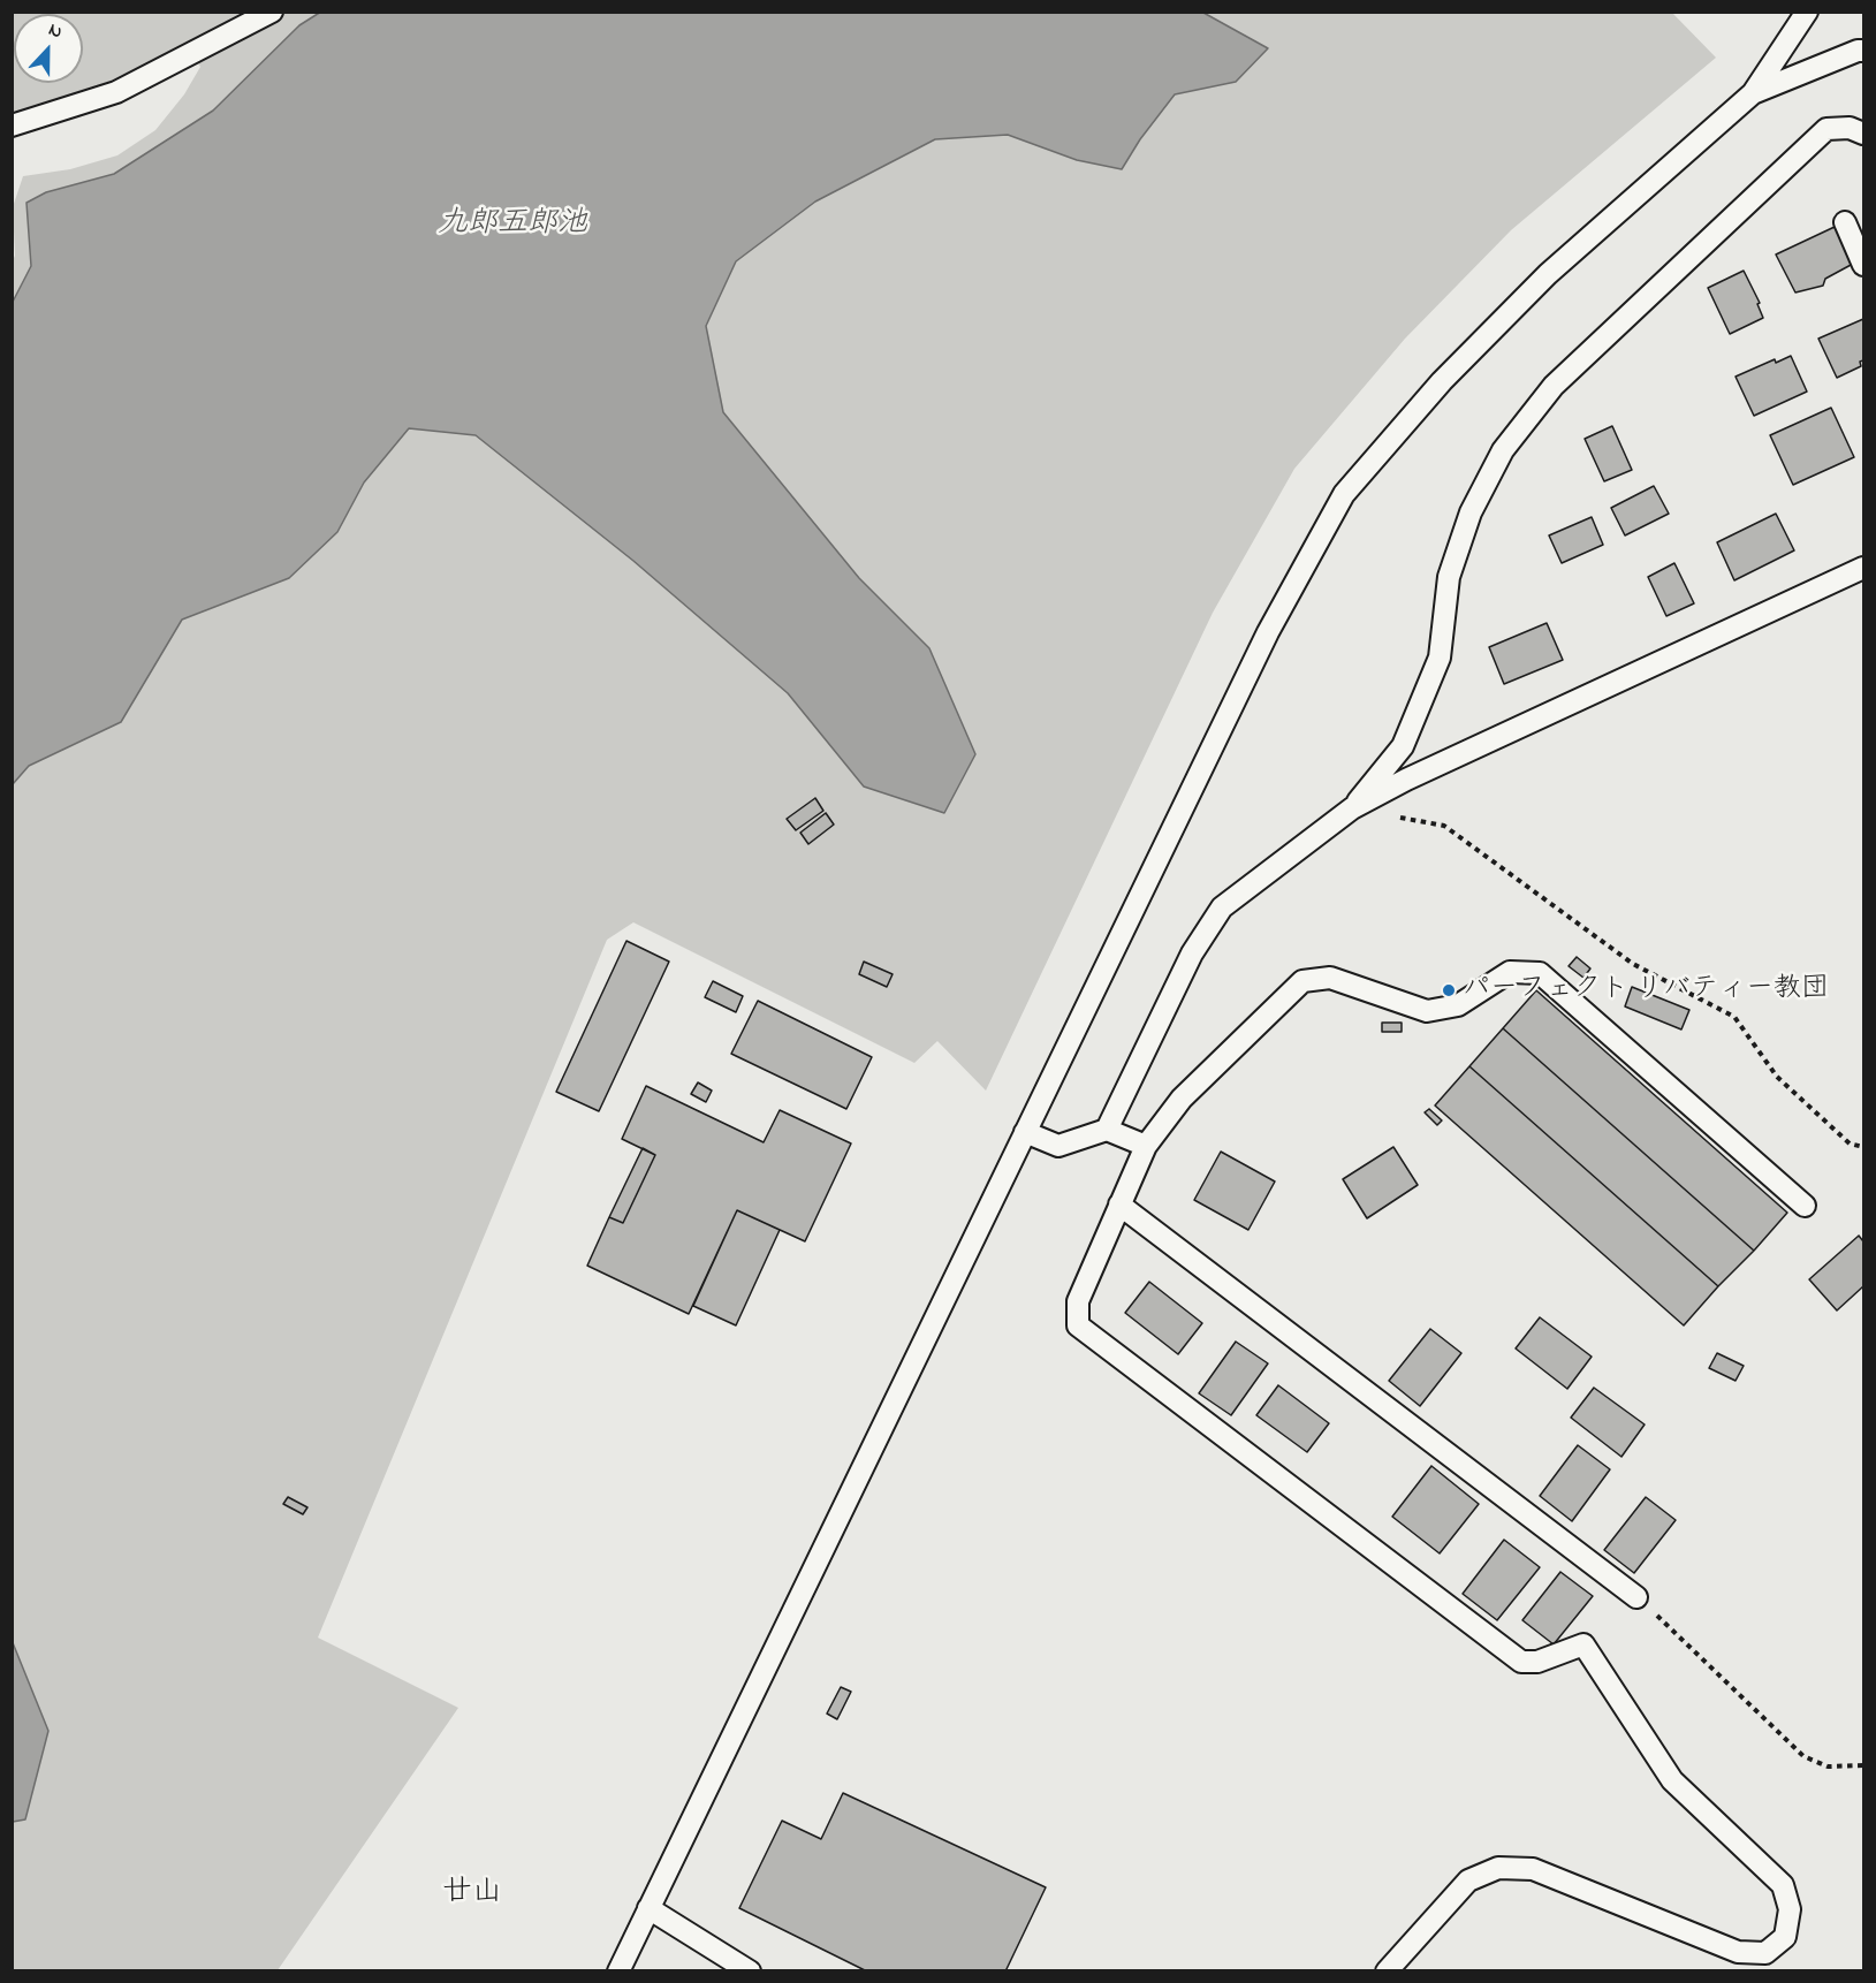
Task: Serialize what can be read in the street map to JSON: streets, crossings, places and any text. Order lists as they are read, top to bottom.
{
  "districts": ["廿山"],
  "water": ["九郎五郎池"],
  "places": ["パーフェクト リバティー教団"],
  "north": "top"
}
